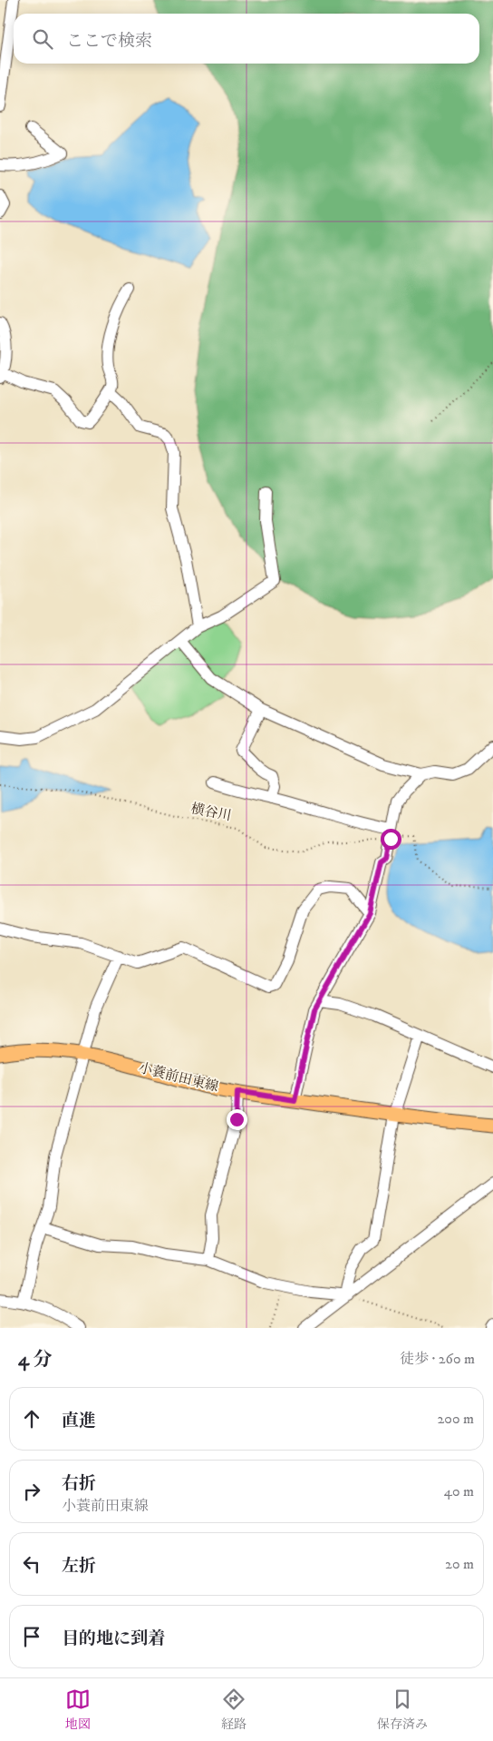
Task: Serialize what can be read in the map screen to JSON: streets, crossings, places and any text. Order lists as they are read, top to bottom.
{
  "streets": {
    "main road": ["小蓑前田東線"],
    "path": ["横谷川"]
  },
  "page": {
    "search": "ここで検索",
    "heading": ["4 分", "徒歩 · 260 m"],
    "list": [
      ["直進", "200 m"],
      ["右折", "小蓑前田東線", "40 m"],
      ["左折", "20 m"],
      "目的地に到着"
    ],
    "nav": ["地図", "経路", "保存済み"]
  }
}
